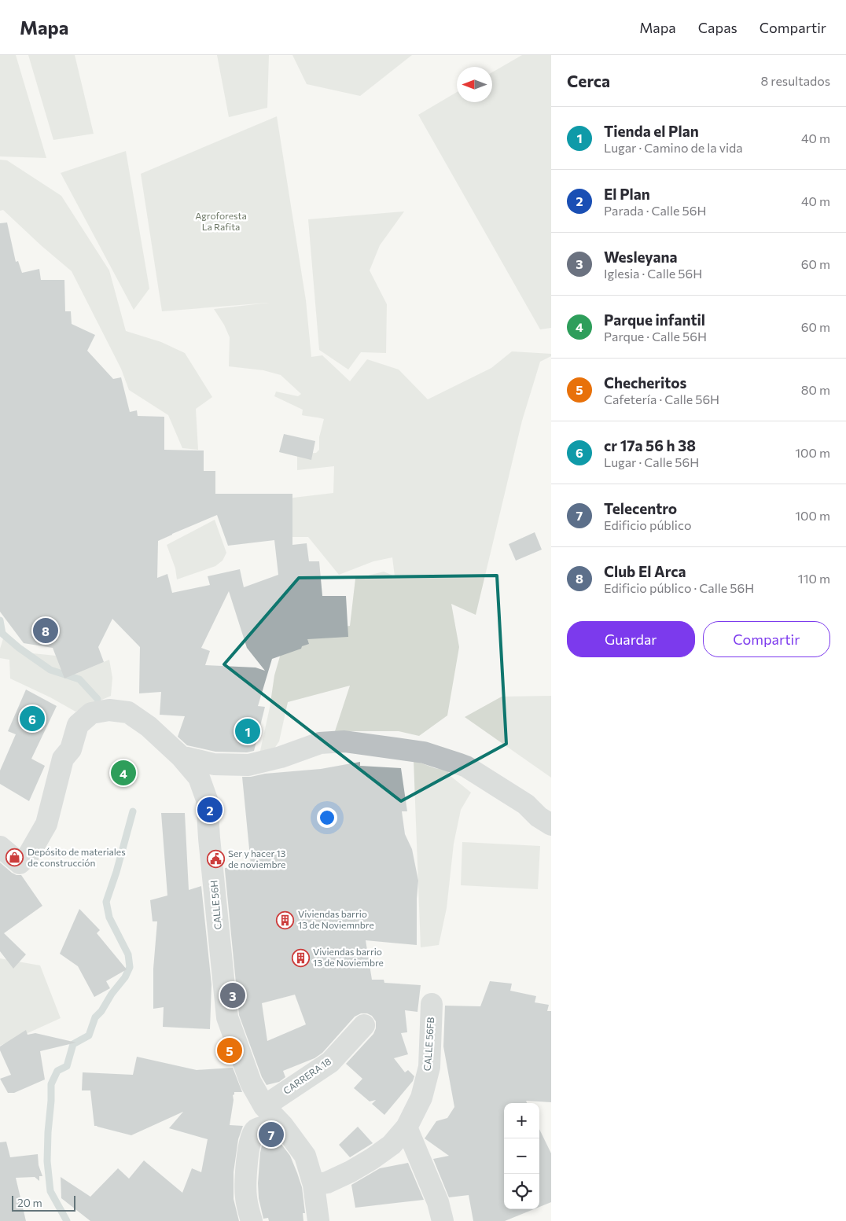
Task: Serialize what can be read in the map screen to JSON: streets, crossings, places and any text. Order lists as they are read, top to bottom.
{
  "streets": {
    "street": ["CALLE 56H", "CALLE 56FB", "CARRERA 18"]
  },
  "crossings": [
    ["CALLE 56H", "CALLE 56FB"],
    ["CALLE 56H", "CARRERA 18"]
  ],
  "parks": ["Agroforesta La Rafita"],
  "places": {
    "shop": ["Depósito de materiales de construcción"],
    "public building": ["Ser y hacer 13 de noviembre"],
    "building": ["Viviendas barrio 13 de Noviemnbre", "Viviendas barrio 13 de Noviembre"]
  },
  "scale_bar": "20 m",
  "north": "left",
  "page": {
    "header": "Mapa",
    "nav": ["Mapa", "Capas", "Compartir"],
    "heading": ["Cerca", "8 resultados"],
    "list": [
      {
        "mark": "1",
        "name": "Tienda el Plan",
        "note": "Lugar · Camino de la vida",
        "value": "40 m"
      },
      {
        "mark": "2",
        "name": "El Plan",
        "note": "Parada · Calle 56H",
        "value": "40 m"
      },
      {
        "mark": "3",
        "name": "Wesleyana",
        "note": "Iglesia · Calle 56H",
        "value": "60 m"
      },
      {
        "mark": "4",
        "name": "Parque infantil",
        "note": "Parque · Calle 56H",
        "value": "60 m"
      },
      {
        "mark": "5",
        "name": "Checheritos",
        "note": "Cafetería · Calle 56H",
        "value": "80 m"
      },
      {
        "mark": "6",
        "name": "cr 17a 56 h 38",
        "note": "Lugar · Calle 56H",
        "value": "100 m"
      },
      {
        "mark": "7",
        "name": "Telecentro",
        "note": "Edificio público",
        "value": "100 m"
      },
      {
        "mark": "8",
        "name": "Club El Arca",
        "note": "Edificio público · Calle 56H",
        "value": "110 m"
      }
    ],
    "buttons": ["Guardar", "Compartir"],
    "pins": [
      "8",
      "6",
      "1",
      "4",
      "2",
      "3",
      "5",
      "7"
    ],
    "map_buttons": ["+", "−"],
    "scale": "20 m"
  }
}
